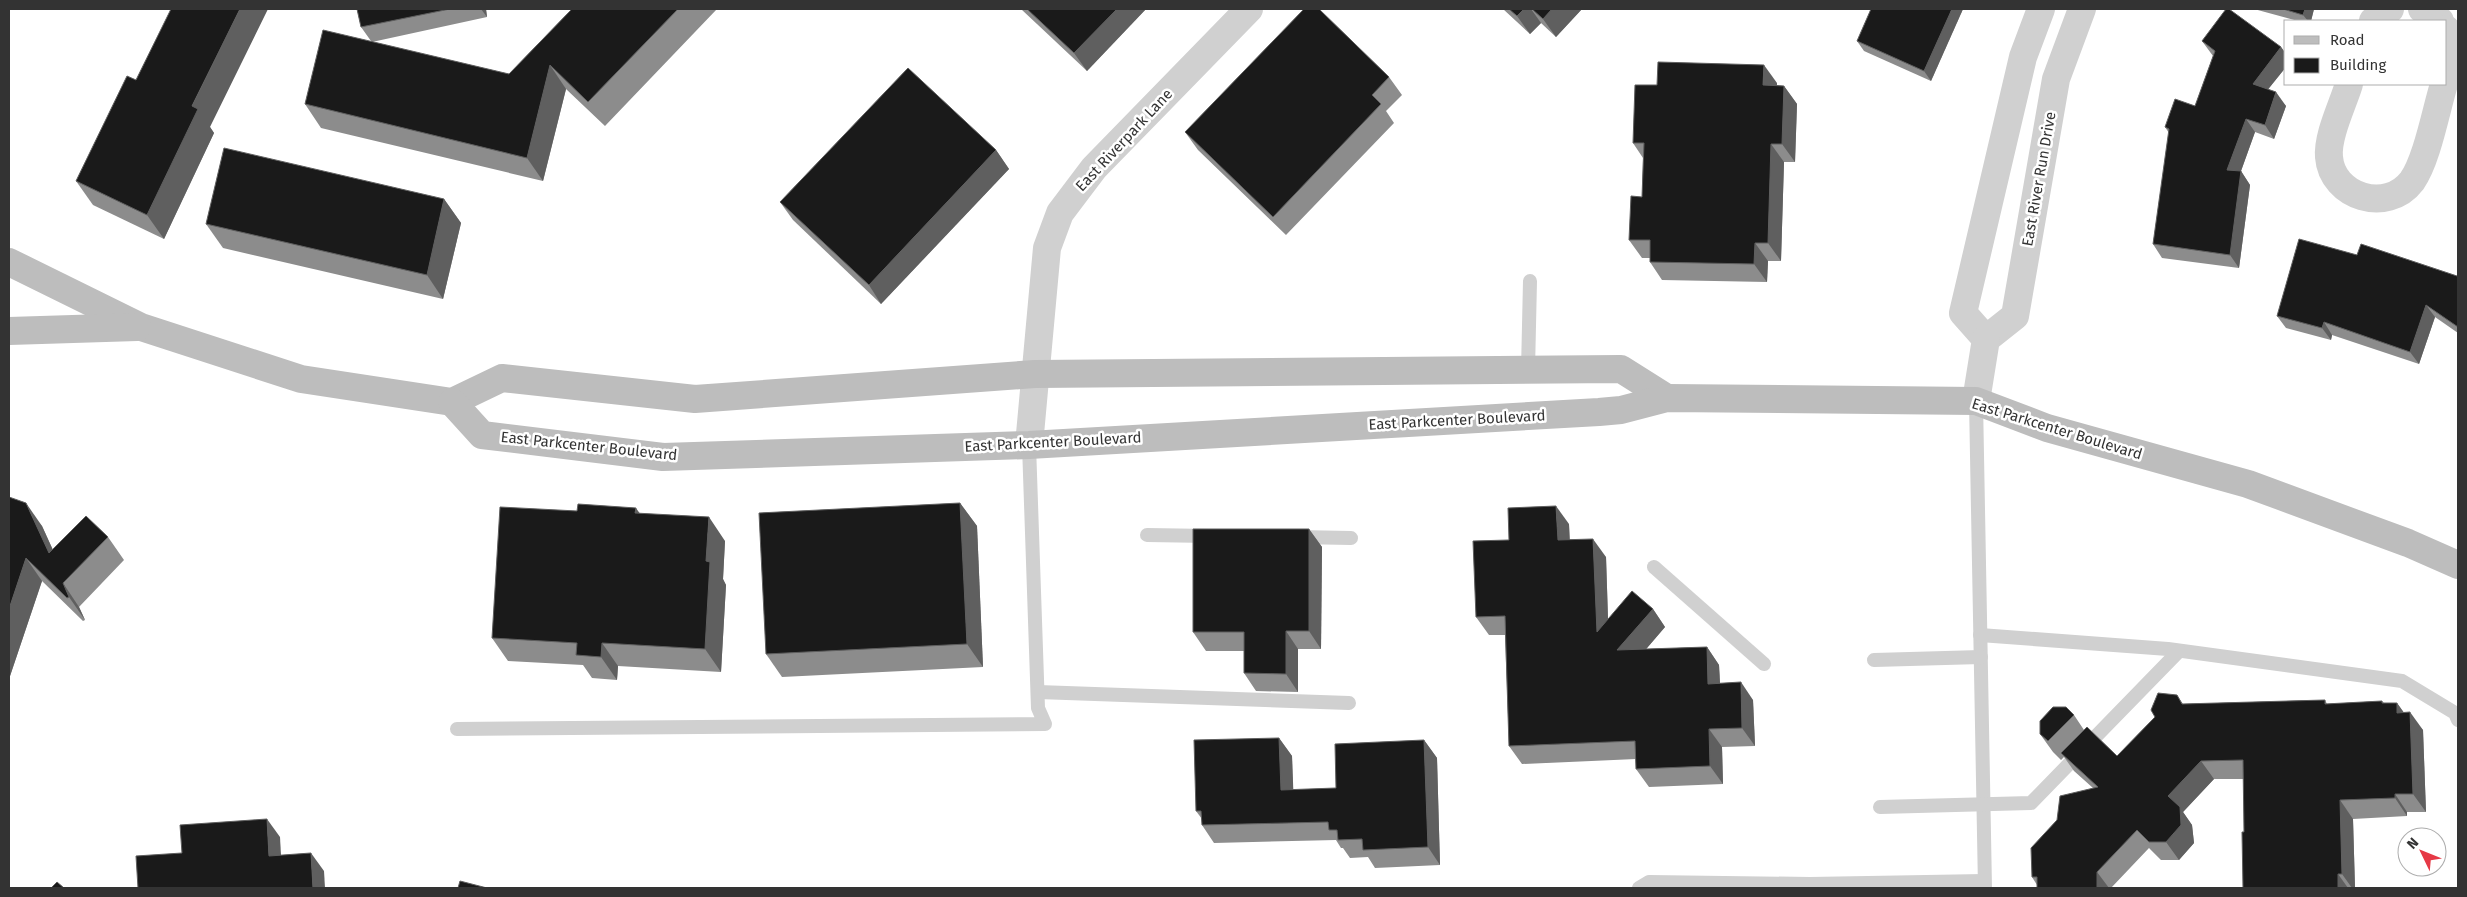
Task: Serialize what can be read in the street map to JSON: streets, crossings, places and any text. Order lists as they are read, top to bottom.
{
  "streets": {
    "main road": ["East Parkcenter Boulevard"],
    "street": ["East Riverpark Lane", "East River Run Drive"]
  },
  "crossings": [
    ["East Riverpark Lane", "East Parkcenter Boulevard"]
  ],
  "legend": ["Road", "Building"],
  "north": "top left"
}
